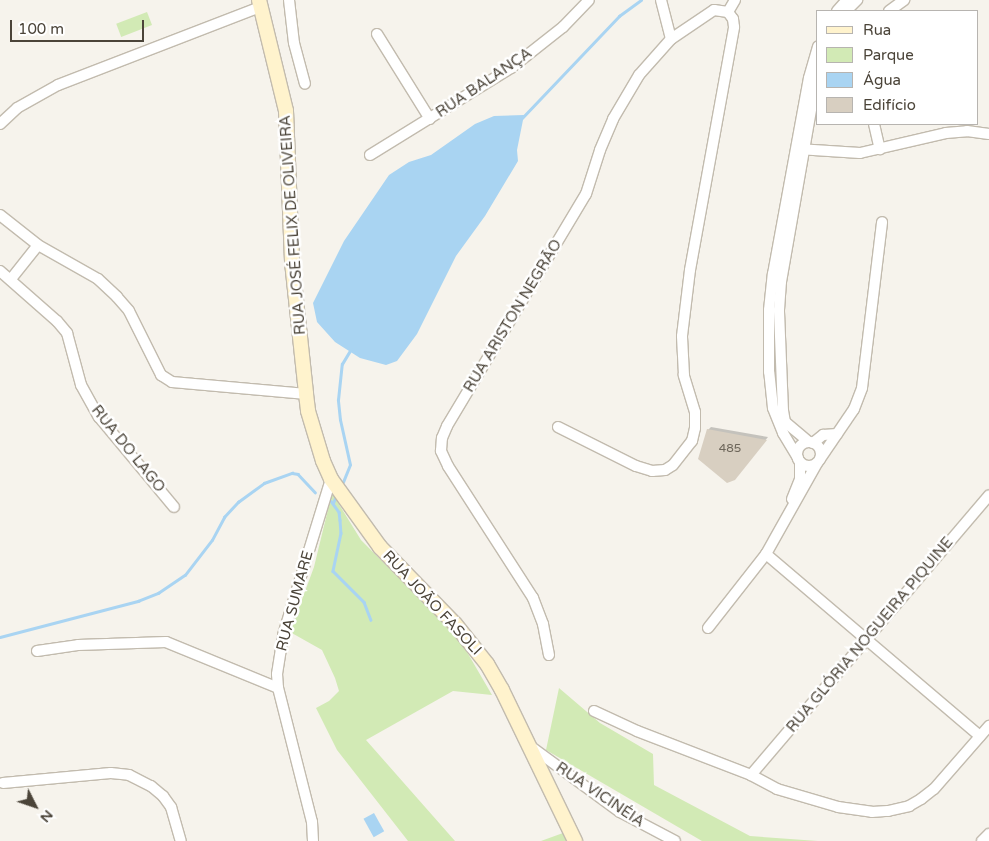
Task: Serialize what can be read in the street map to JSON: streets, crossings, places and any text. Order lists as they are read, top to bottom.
{
  "streets": {
    "main road": ["RUA JOSÉ FELIX DE OLIVEIRA", "RUA JOÃO FASOLI"],
    "street": [
      "RUA BALANÇA",
      "RUA ARISTON NEGRÃO",
      "RUA DO LAGO",
      "RUA SUMARE",
      "RUA GLÓRIA NOGUEIRA PIQUINE",
      "RUA VICINÉIA"
    ]
  },
  "crossings": [
    ["RUA JOSÉ FELIX DE OLIVEIRA", "RUA SUMARE"],
    ["RUA JOSÉ FELIX DE OLIVEIRA", "RUA JOÃO FASOLI"],
    ["RUA SUMARE", "RUA JOÃO FASOLI"],
    ["RUA JOÃO FASOLI", "RUA VICINÉIA"]
  ],
  "house_numbers": ["485"],
  "legend": [
    "Rua",
    "Parque",
    "Água",
    "Edifício"
  ],
  "scale_bar": "100 m",
  "north": "bottom right"
}
